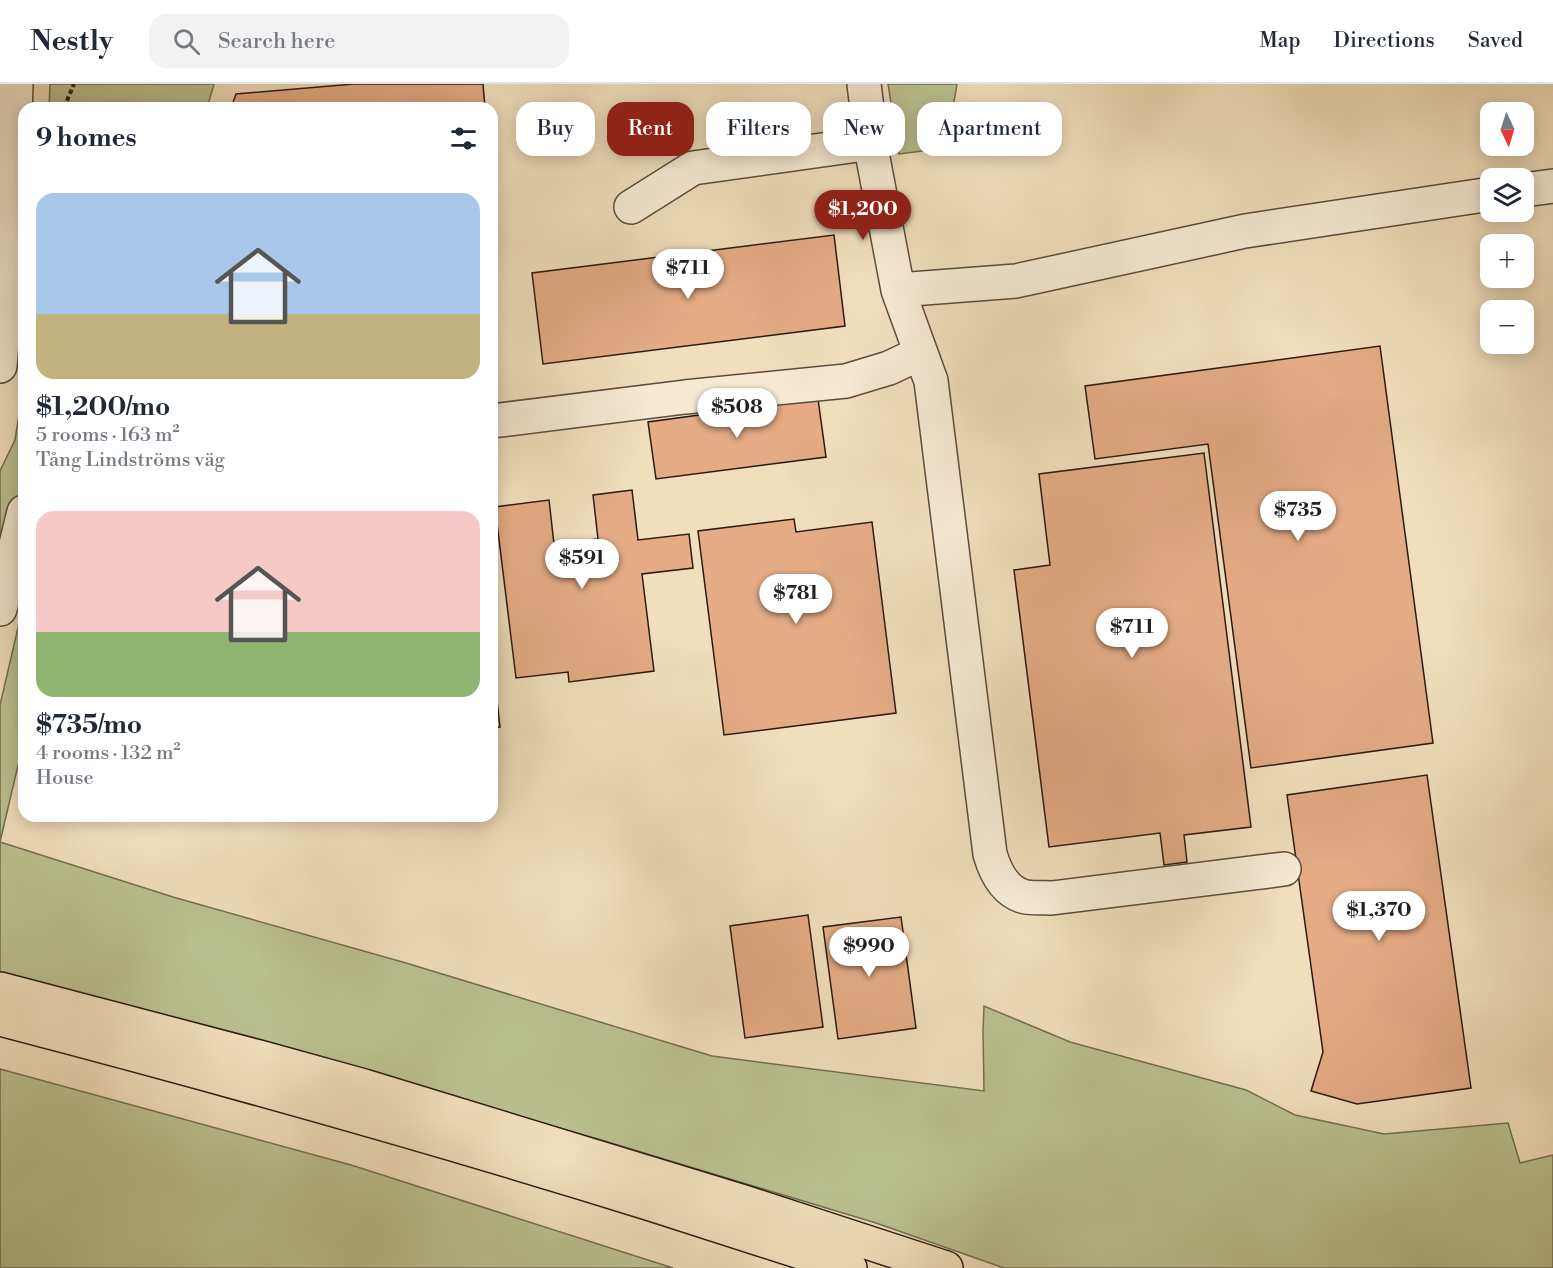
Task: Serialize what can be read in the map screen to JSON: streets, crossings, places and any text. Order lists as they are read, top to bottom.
{
  "north": "bottom",
  "page": {
    "header": "Nestly",
    "search": "Search here",
    "nav": ["Map", "Directions", "Saved"],
    "map_buttons": ["+", "−"],
    "chip": [
      "Buy",
      "Rent",
      "Filters",
      "New",
      "Apartment"
    ],
    "heading": "9 homes",
    "list": [
      {
        "name": "$1,200/mo",
        "note": "5 rooms · 163 m² · Tång Lindströms väg"
      },
      {
        "name": "$735/mo",
        "note": "4 rooms · 132 m² · House"
      }
    ],
    "price": [
      "$1,200",
      "$711",
      "$508",
      "$735",
      "$591",
      "$781",
      "$711",
      "$1,370",
      "$990"
    ]
  }
}
